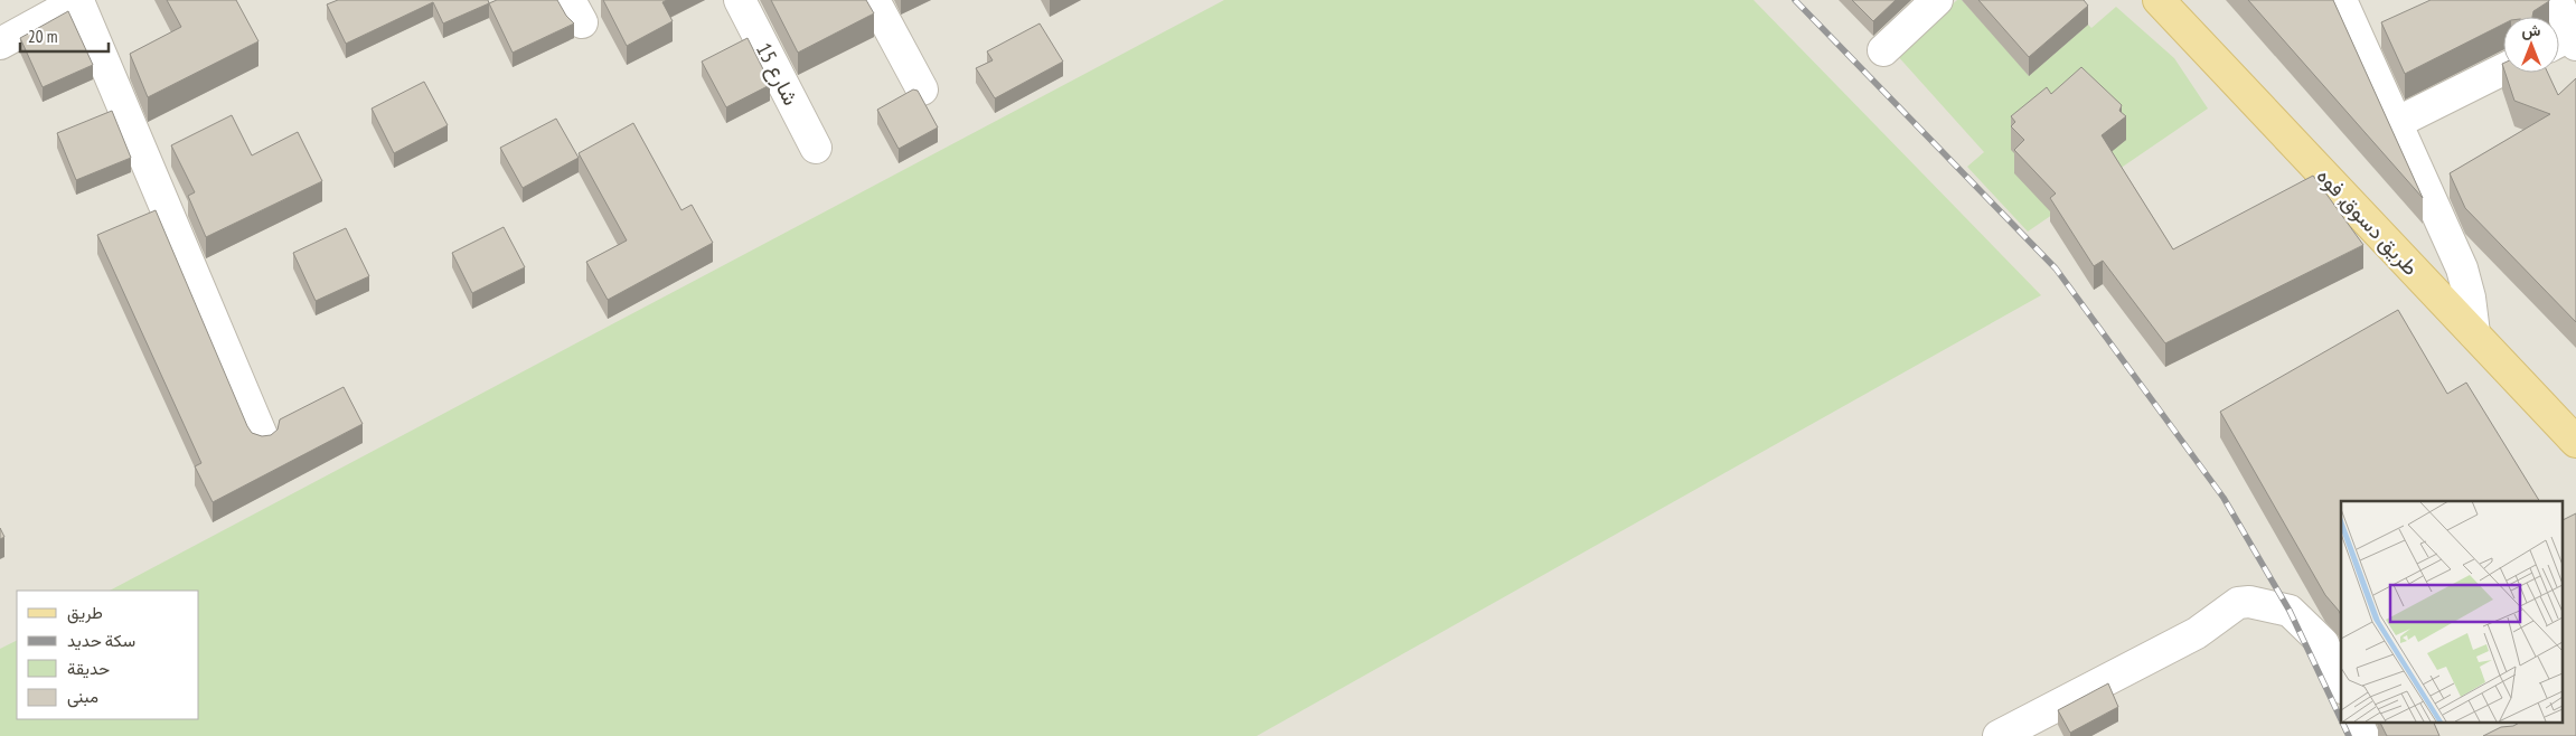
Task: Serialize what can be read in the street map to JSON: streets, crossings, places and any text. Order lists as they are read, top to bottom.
{
  "streets": {
    "main road": ["طريق دسوق, فوه"],
    "street": ["شارع 15"]
  },
  "legend": [
    "طريق",
    "سكة حديد",
    "حديقة",
    "مبنى"
  ],
  "scale_bar": "20 m",
  "north": "top"
}
